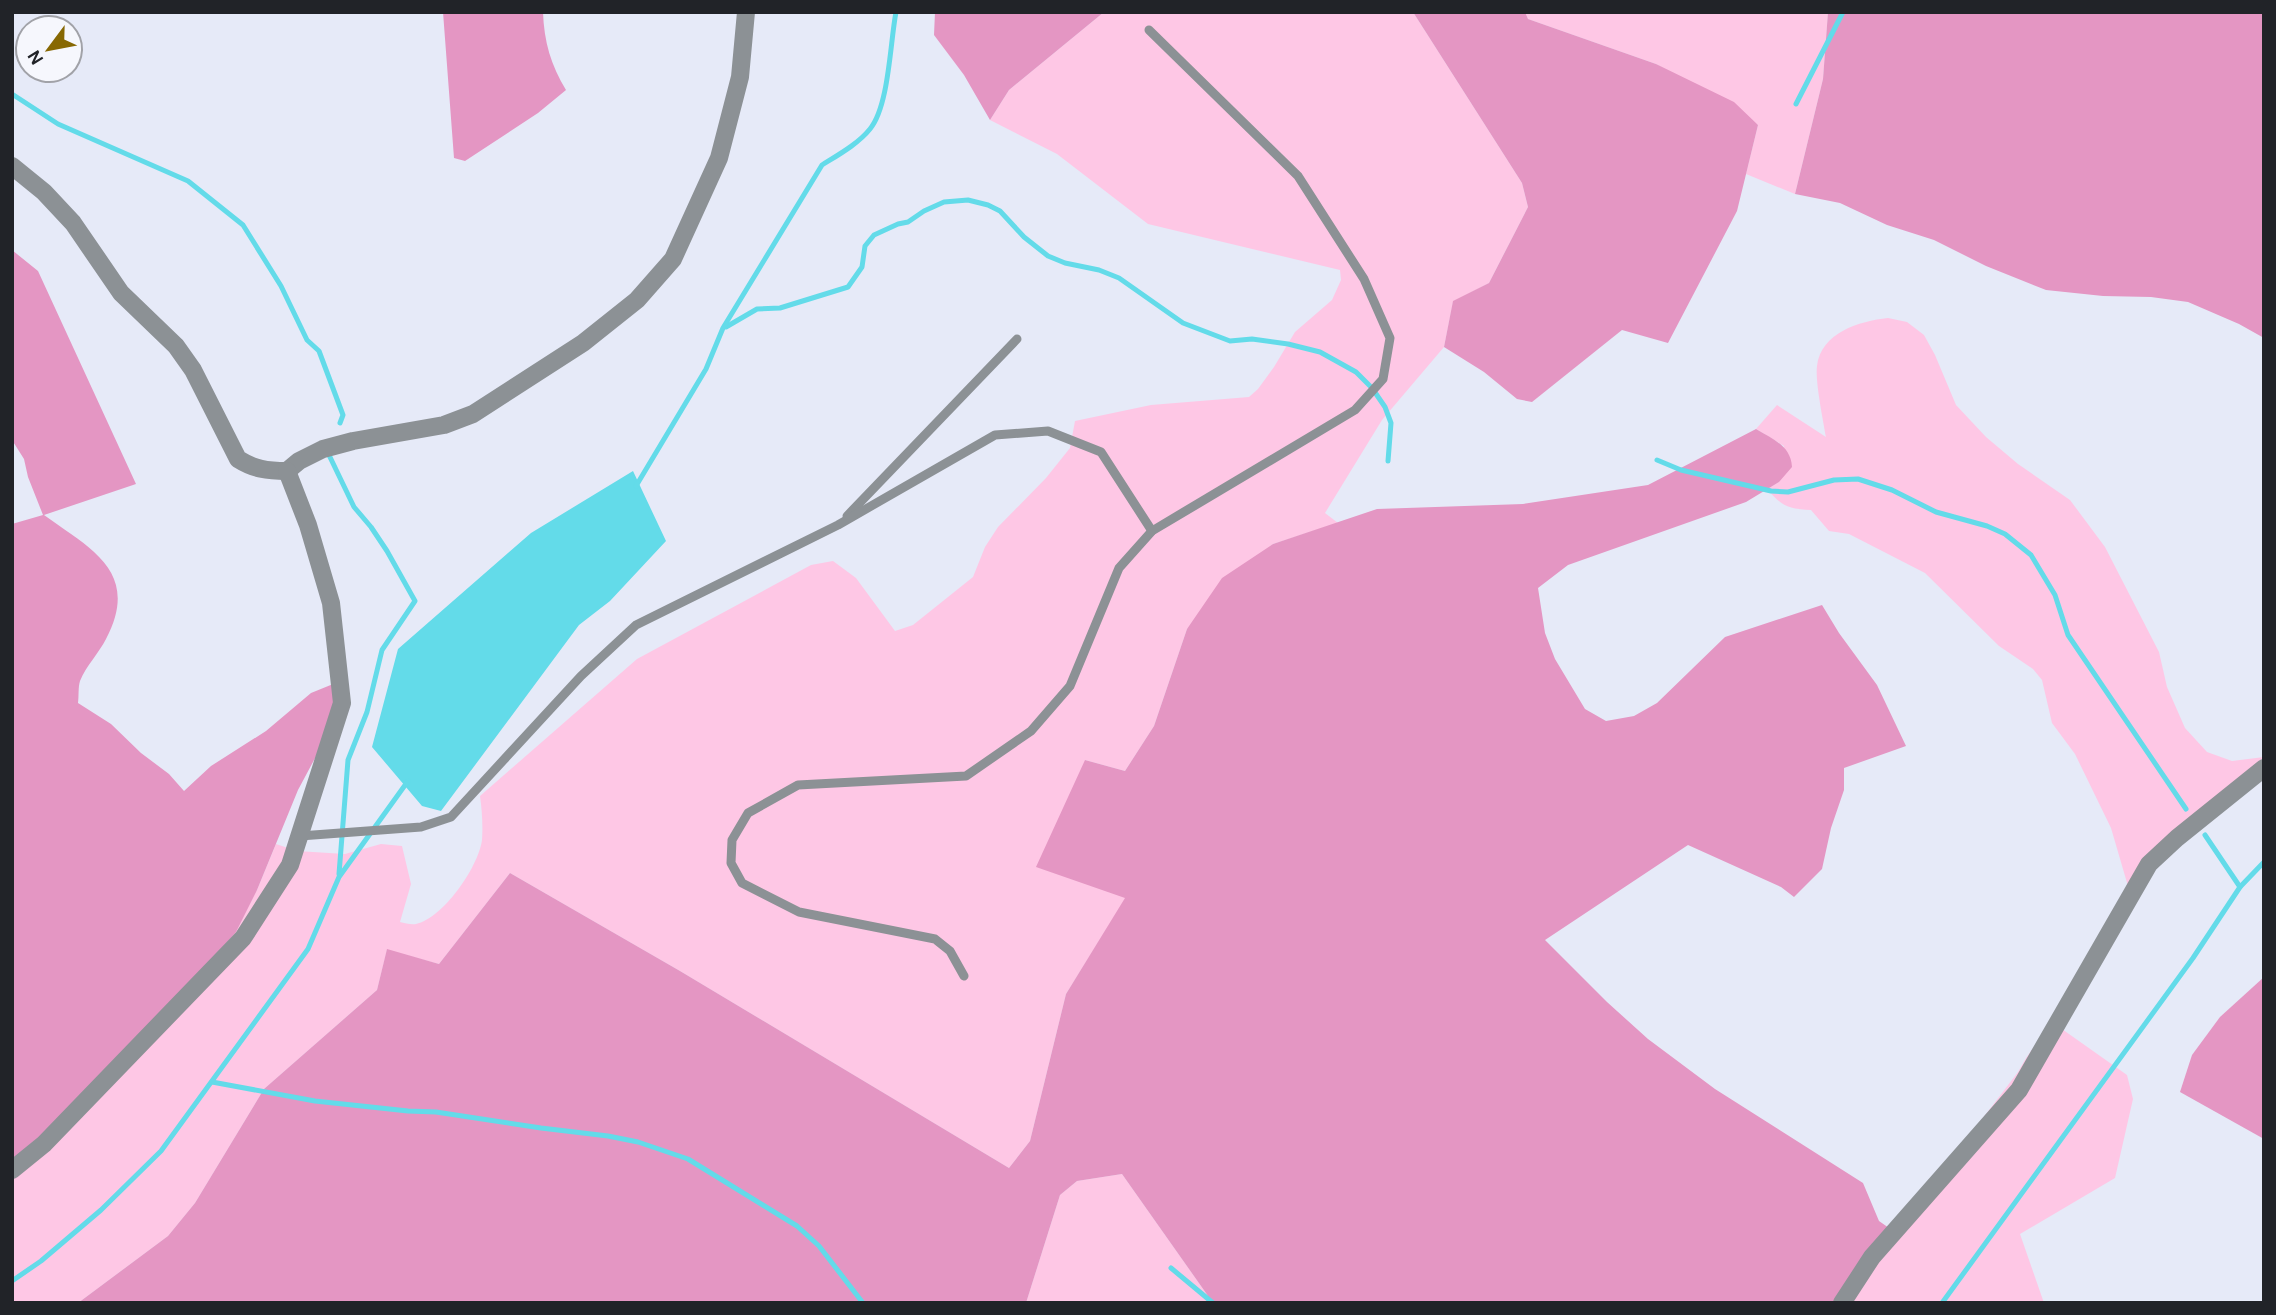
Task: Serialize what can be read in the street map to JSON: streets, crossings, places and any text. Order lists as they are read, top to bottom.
{
  "north": "bottom left"
}
